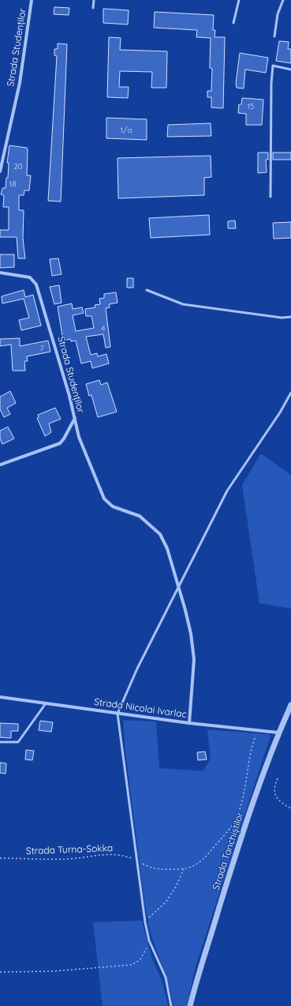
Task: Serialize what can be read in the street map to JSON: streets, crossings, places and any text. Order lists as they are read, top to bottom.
{
  "streets": {
    "street": ["Strada Studenților", "Strada Nicolai Ivarlac", "Strada Tanchiștilor"],
    "path": ["Strada Turna-Sokka"]
  },
  "crossings": [
    ["Strada Nicolai Ivarlac", "Strada Tanchiștilor"]
  ],
  "house_numbers": [
    "15",
    "1/a",
    "20",
    "18",
    "4",
    "7"
  ]
}
